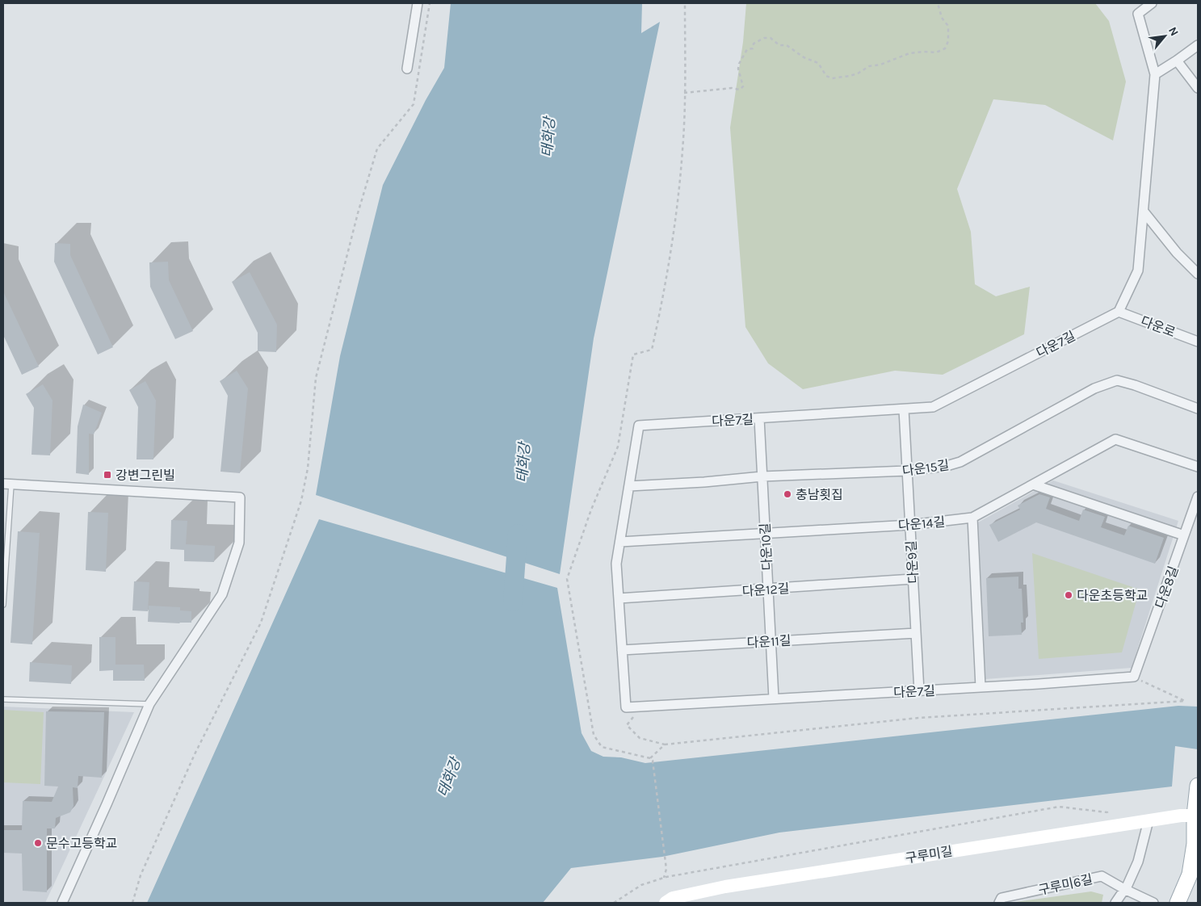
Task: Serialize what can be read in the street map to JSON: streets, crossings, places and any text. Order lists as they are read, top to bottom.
{
  "streets": {
    "street": [
      "다운로",
      "다운7길",
      "다운15길",
      "다운14길",
      "다운10길",
      "다운9길",
      "다운8길",
      "다운12길",
      "다운11길",
      "구루미길",
      "구루미6길"
    ]
  },
  "crossings": [
    ["다운로", "다운7길"],
    ["다운7길", "다운15길"],
    ["다운7길", "다운14길"],
    ["다운7길", "다운10길"],
    ["다운7길", "다운9길"],
    ["다운7길", "다운8길"],
    ["다운7길", "다운12길"],
    ["다운7길", "다운11길"],
    ["다운15길", "다운10길"],
    ["다운15길", "다운9길"],
    ["다운14길", "다운10길"],
    ["다운14길", "다운9길"],
    ["다운10길", "다운12길"],
    ["다운10길", "다운11길"],
    ["다운9길", "다운12길"],
    ["다운9길", "다운11길"]
  ],
  "water": ["태화강"],
  "places": {
    "transit": ["강변그린빌"],
    "other": ["충남횟집", "다운초등학교", "문수고등학교"]
  },
  "north": "top right"
}
